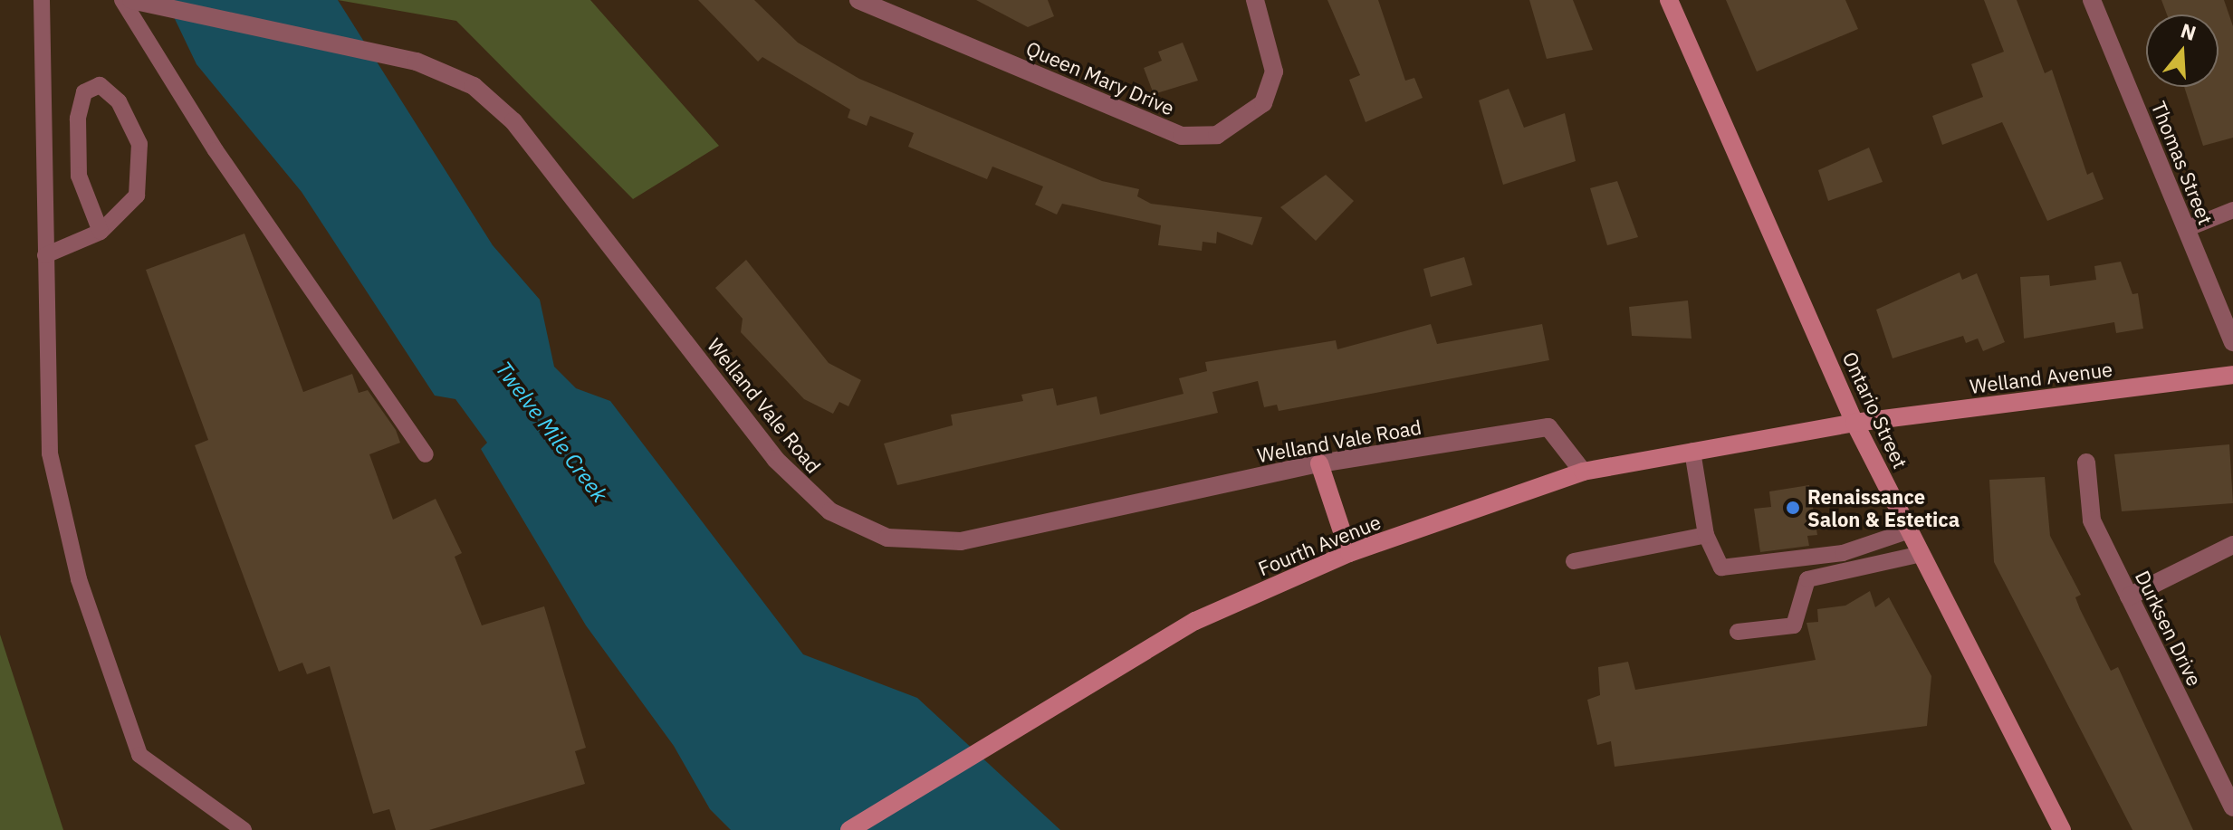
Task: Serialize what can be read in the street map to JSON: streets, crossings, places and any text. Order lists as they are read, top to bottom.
{
  "streets": {
    "main road": ["Welland Avenue", "Ontario Street", "Fourth Avenue"],
    "street": [
      "Queen Mary Drive",
      "Thomas Street",
      "Welland Vale Road",
      "Durksen Drive"
    ]
  },
  "crossings": [
    ["Welland Avenue", "Ontario Street"],
    ["Welland Avenue", "Fourth Avenue"],
    ["Welland Vale Road", "Fourth Avenue"],
    ["Ontario Street", "Fourth Avenue"]
  ],
  "water": ["Twelve Mile Creek"],
  "places": ["Renaissance Salon & Estetica"],
  "north": "top"
}
